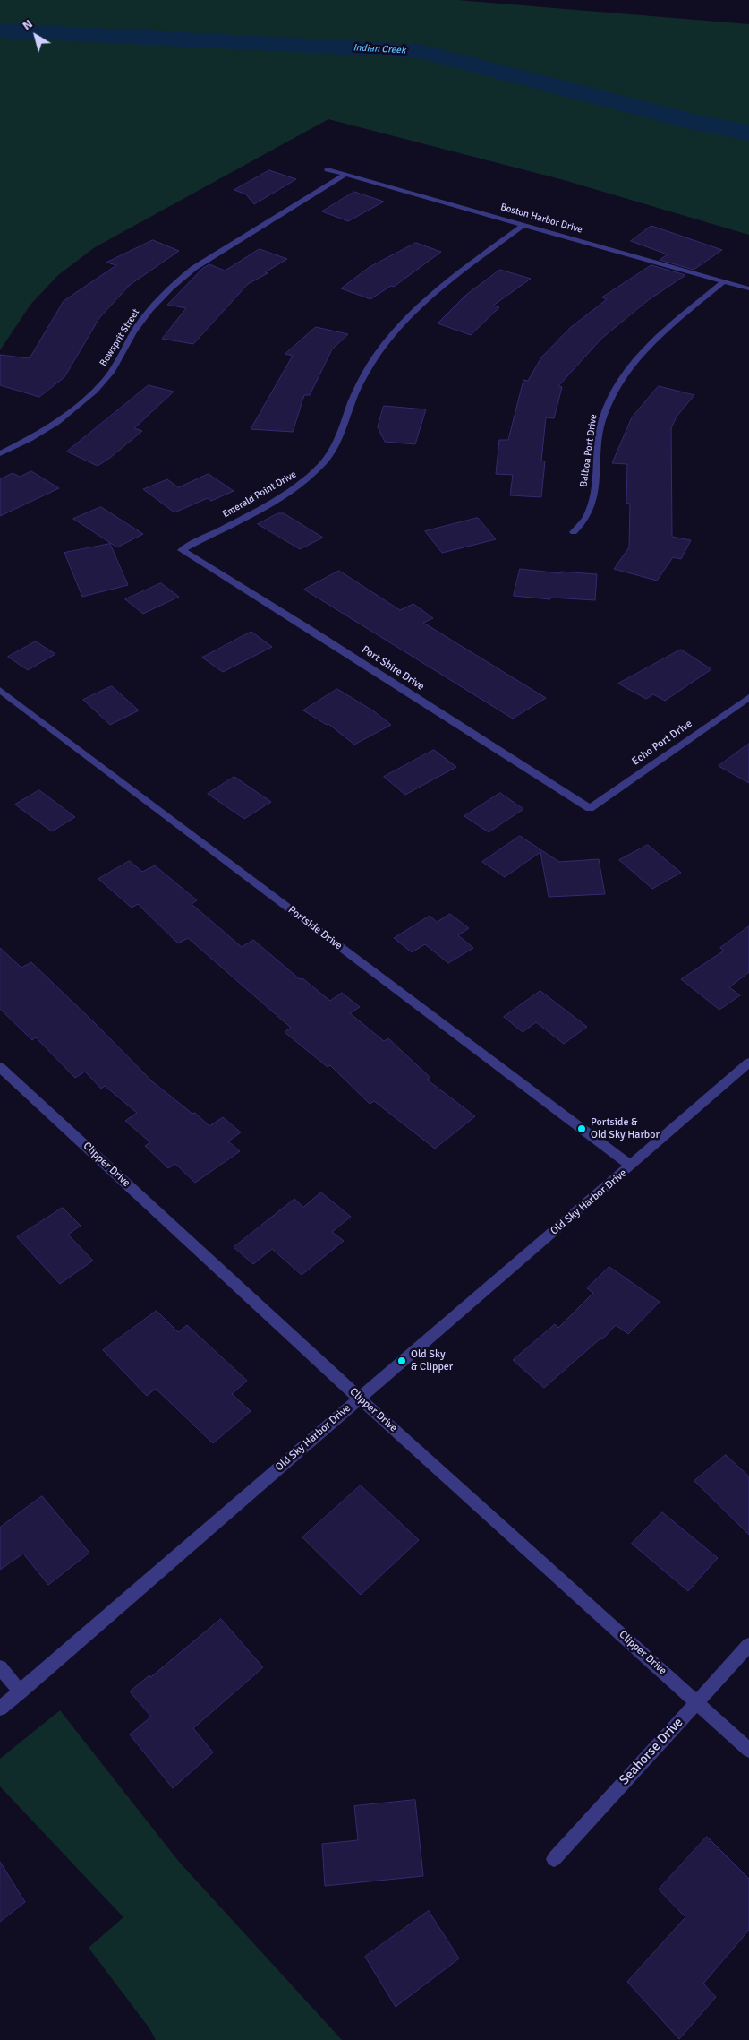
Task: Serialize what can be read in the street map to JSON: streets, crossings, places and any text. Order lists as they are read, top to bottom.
{
  "streets": {
    "street": [
      "Boston Harbor Drive",
      "Bowsprit Street",
      "Balboa Port Drive",
      "Emerald Point Drive",
      "Port Shire Drive",
      "Echo Port Drive",
      "Portside Drive",
      "Clipper Drive",
      "Old Sky Harbor Drive",
      "Seahorse Drive"
    ]
  },
  "crossings": [
    ["Boston Harbor Drive", "Bowsprit Street"],
    ["Boston Harbor Drive", "Balboa Port Drive"],
    ["Boston Harbor Drive", "Emerald Point Drive"],
    ["Emerald Point Drive", "Port Shire Drive"],
    ["Port Shire Drive", "Echo Port Drive"],
    ["Portside Drive", "Old Sky Harbor Drive"],
    ["Clipper Drive", "Old Sky Harbor Drive"],
    ["Clipper Drive", "Seahorse Drive"]
  ],
  "water": ["Indian Creek"],
  "places": ["Portside & Old Sky Harbor", "Old Sky & Clipper"],
  "north": "top left"
}
